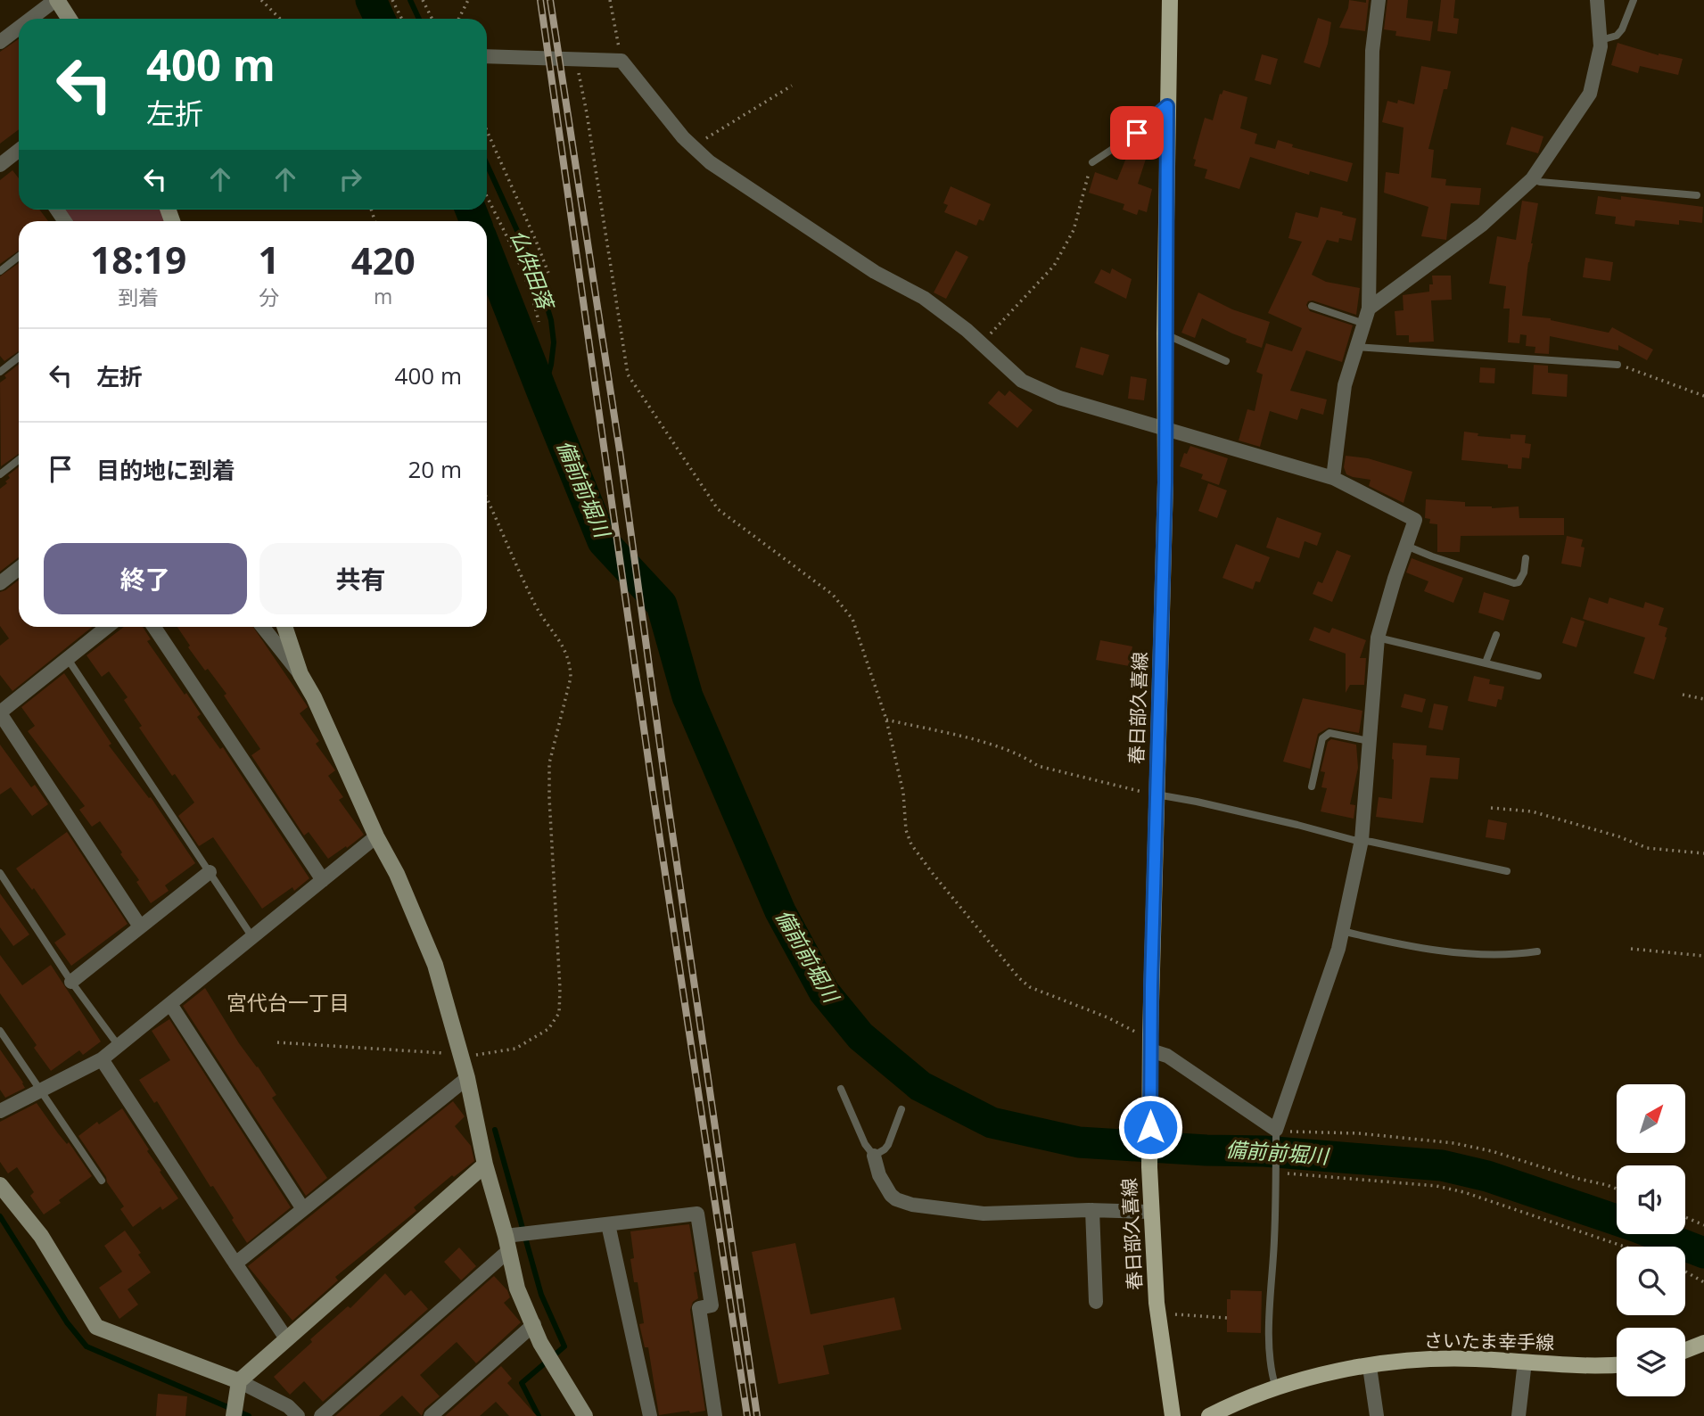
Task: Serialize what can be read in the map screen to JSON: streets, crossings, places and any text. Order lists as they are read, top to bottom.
{
  "streets": {
    "main road": ["春日部久喜線", "さいたま幸手線"]
  },
  "districts": ["宮代台一丁目"],
  "water": ["仏供田落", "備前前堀川"],
  "north": "top right",
  "page": {
    "turn": ["400 m", "左折"],
    "eta": [
      "18:19",
      "到着",
      "1",
      "分",
      "420",
      "m"
    ],
    "list": [
      {
        "name": "左折",
        "value": "400 m"
      },
      {
        "name": "目的地に到着",
        "value": "20 m"
      }
    ],
    "buttons": ["終了", "共有"]
  }
}
